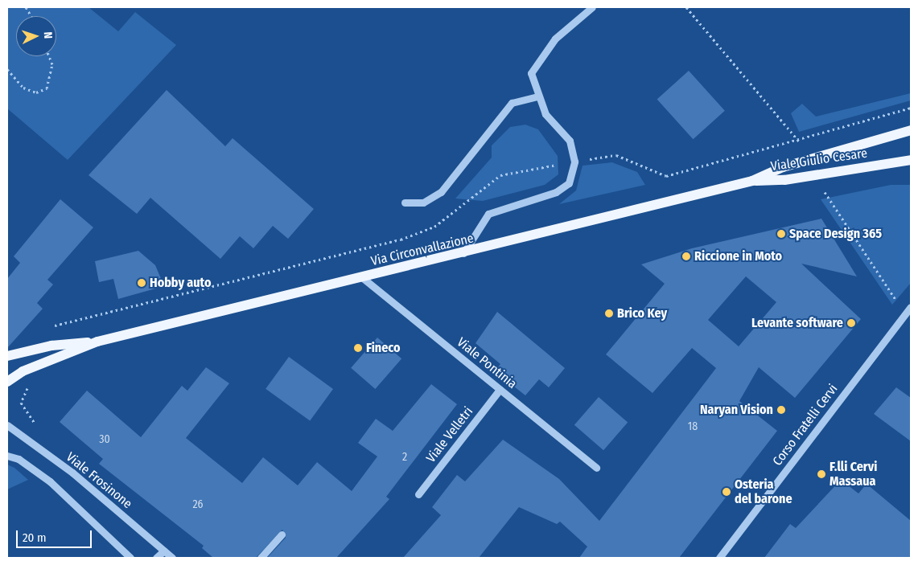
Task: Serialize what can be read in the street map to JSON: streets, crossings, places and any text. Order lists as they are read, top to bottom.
{
  "streets": {
    "main road": ["Viale Giulio Cesare", "Via Circonvallazione"],
    "street": [
      "Viale Pontinia",
      "Corso Fratelli Cervi",
      "Viale Velletri",
      "Viale Frosinone"
    ]
  },
  "crossings": [
    ["Viale Giulio Cesare", "Via Circonvallazione"],
    ["Via Circonvallazione", "Viale Pontinia"],
    ["Viale Pontinia", "Viale Velletri"]
  ],
  "places": [
    "Space Design 365",
    "Riccione in Moto",
    "Hobby auto",
    "Brico Key",
    "Levante software",
    "Fineco",
    "Naryan Vision",
    "F.lli Cervi Massaua",
    "Osteria del barone"
  ],
  "house_numbers": [
    "18",
    "30",
    "2",
    "26"
  ],
  "scale_bar": "20 m",
  "north": "right"
}
